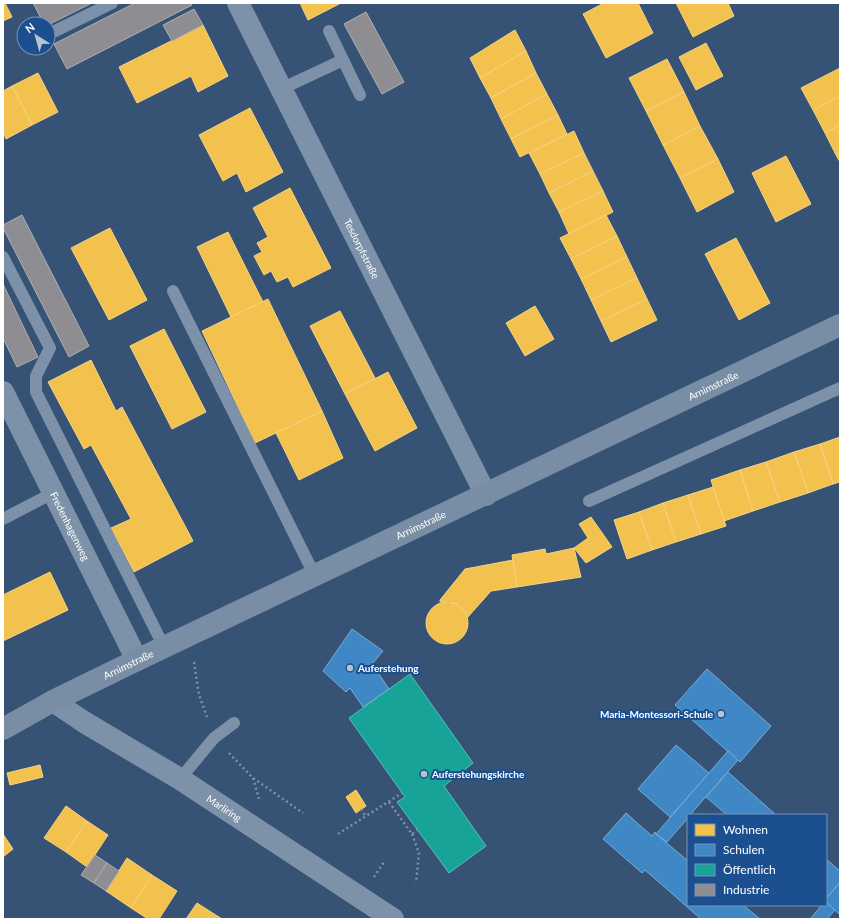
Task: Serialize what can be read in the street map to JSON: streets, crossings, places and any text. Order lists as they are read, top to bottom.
{
  "streets": {
    "main road": ["Arnimstraße"],
    "street": ["Tesdorpfstraße", "Fredenhagenweg", "Marliring"]
  },
  "crossings": [
    ["Tesdorpfstraße", "Arnimstraße"],
    ["Arnimstraße", "Fredenhagenweg"],
    ["Arnimstraße", "Marliring"]
  ],
  "places": ["Auferstehung", "Maria-Montessori-Schule", "Auferstehungskirche"],
  "legend": [
    "Wohnen",
    "Schulen",
    "Öffentlich",
    "Industrie"
  ],
  "north": "top left"
}
